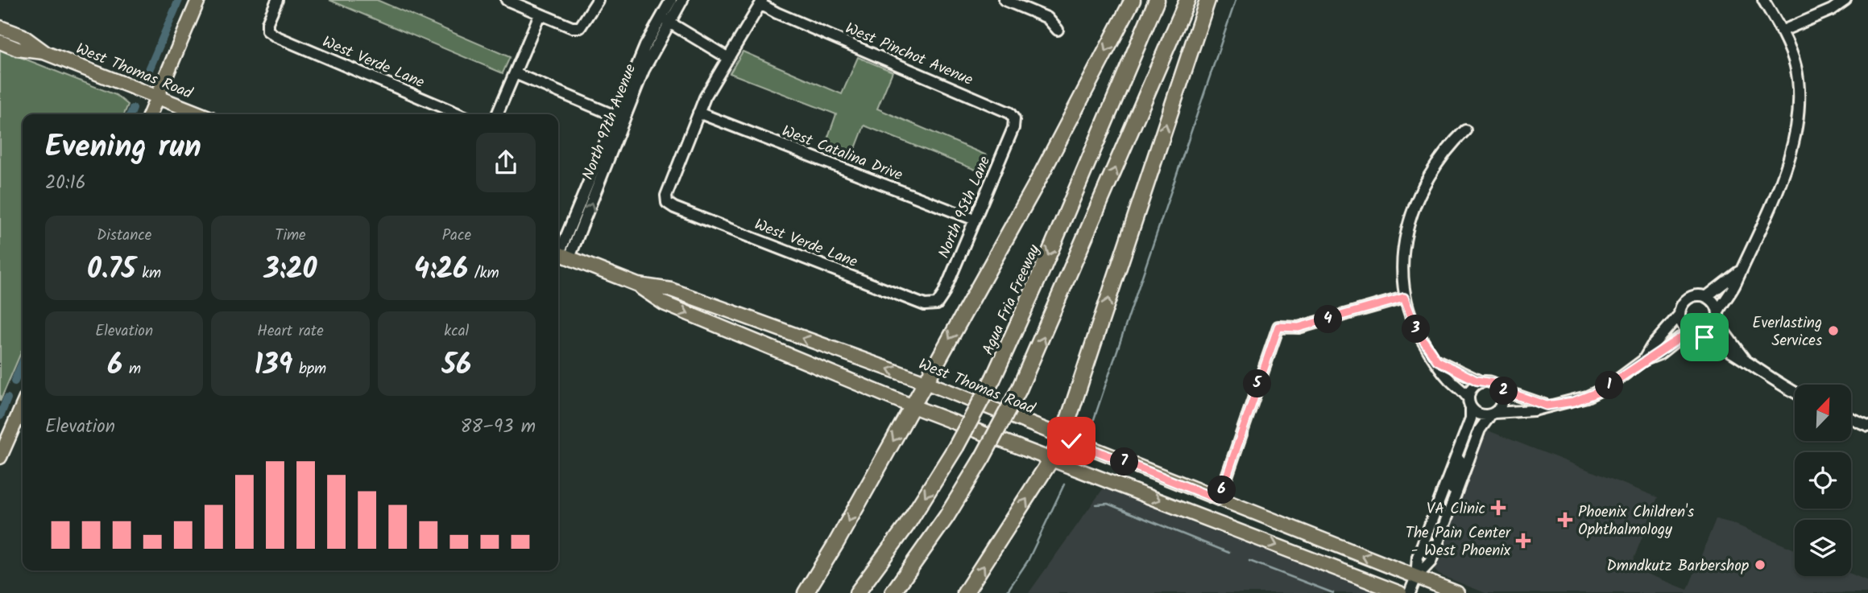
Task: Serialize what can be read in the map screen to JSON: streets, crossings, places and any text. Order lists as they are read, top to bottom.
{
  "streets": {
    "highway": ["Agua Fria Freeway"],
    "main road": ["West Thomas Road"],
    "street": [
      "West Pinchot Avenue",
      "West Verde Lane",
      "North 97th Avenue",
      "West Catalina Drive",
      "North 95th Lane"
    ]
  },
  "crossings": [
    ["West Pinchot Avenue", "North 95th Lane"],
    ["West Verde Lane", "West Catalina Drive"],
    ["West Verde Lane", "North 95th Lane"],
    ["West Thomas Road", "North 97th Avenue"],
    ["West Catalina Drive", "North 95th Lane"]
  ],
  "places": {
    "other": ["Everlasting Services", "Dmndkutz Barbershop"],
    "health": ["VA Clinic", "Phoenix Children's Ophthalmology", "The Pain Center - West Phoenix"]
  },
  "north": "top right",
  "page": {
    "heading": ["Evening run", "20:16"],
    "stats": [
      ["Distance", "0.75 km"],
      ["Time", "3:20"],
      ["Pace", "4:26 /km"],
      ["Elevation", "6 m"],
      ["Heart rate", "139 bpm"],
      ["kcal", "56"]
    ],
    "pins": [
      "4",
      "3",
      "5",
      "1",
      "2",
      "7",
      "6"
    ],
    "chart": ["Elevation", "88–93 m"]
  }
}
